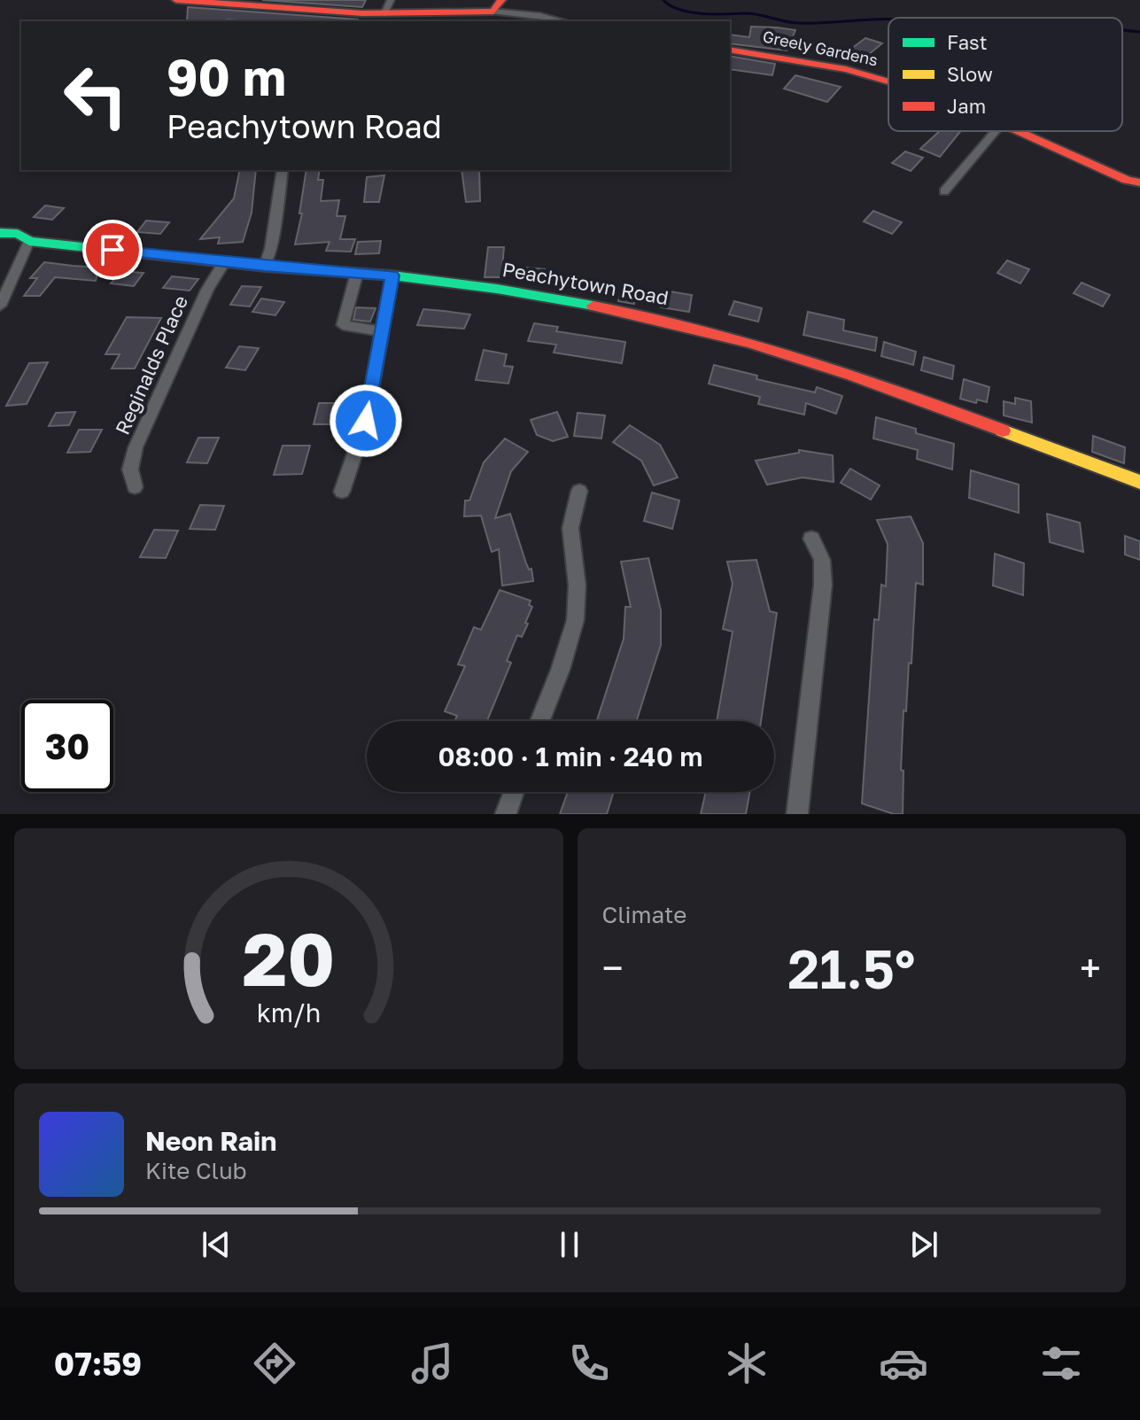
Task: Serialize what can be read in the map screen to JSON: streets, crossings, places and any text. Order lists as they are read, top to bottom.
{
  "streets": {
    "street": ["Greely Gardens", "Peachytown Road", "Reginalds Place"]
  },
  "crossings": [
    ["Peachytown Road", "Reginalds Place"]
  ],
  "legend": ["Fast", "Slow", "Jam"],
  "page": {
    "turn": ["90 m", "Peachytown Road"],
    "limit": "30",
    "trip": "08:00 · 1 min · 240 m",
    "tile": "Climate",
    "heat": ["−", "21.5°", "+"],
    "song": ["Neon Rain", "Kite Club"],
    "tabs": "07:59",
    "gauge": ["20", "km/h"]
  }
}
